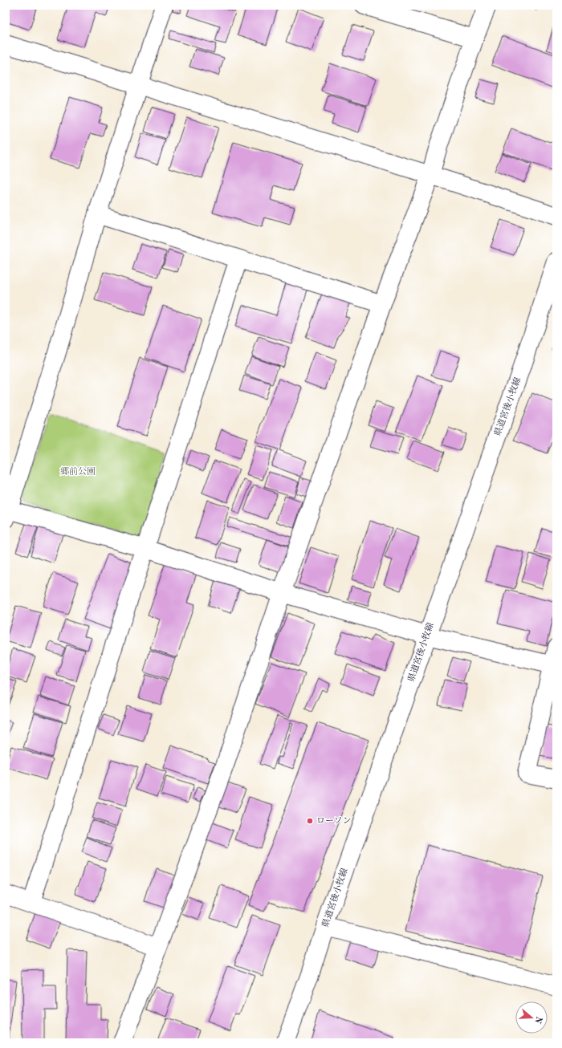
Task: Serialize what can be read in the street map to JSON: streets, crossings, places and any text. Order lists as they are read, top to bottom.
{
  "streets": {
    "street": ["県道宮後小牧線"]
  },
  "parks": ["郷前公園"],
  "places": ["ローソン"],
  "north": "right"
}
